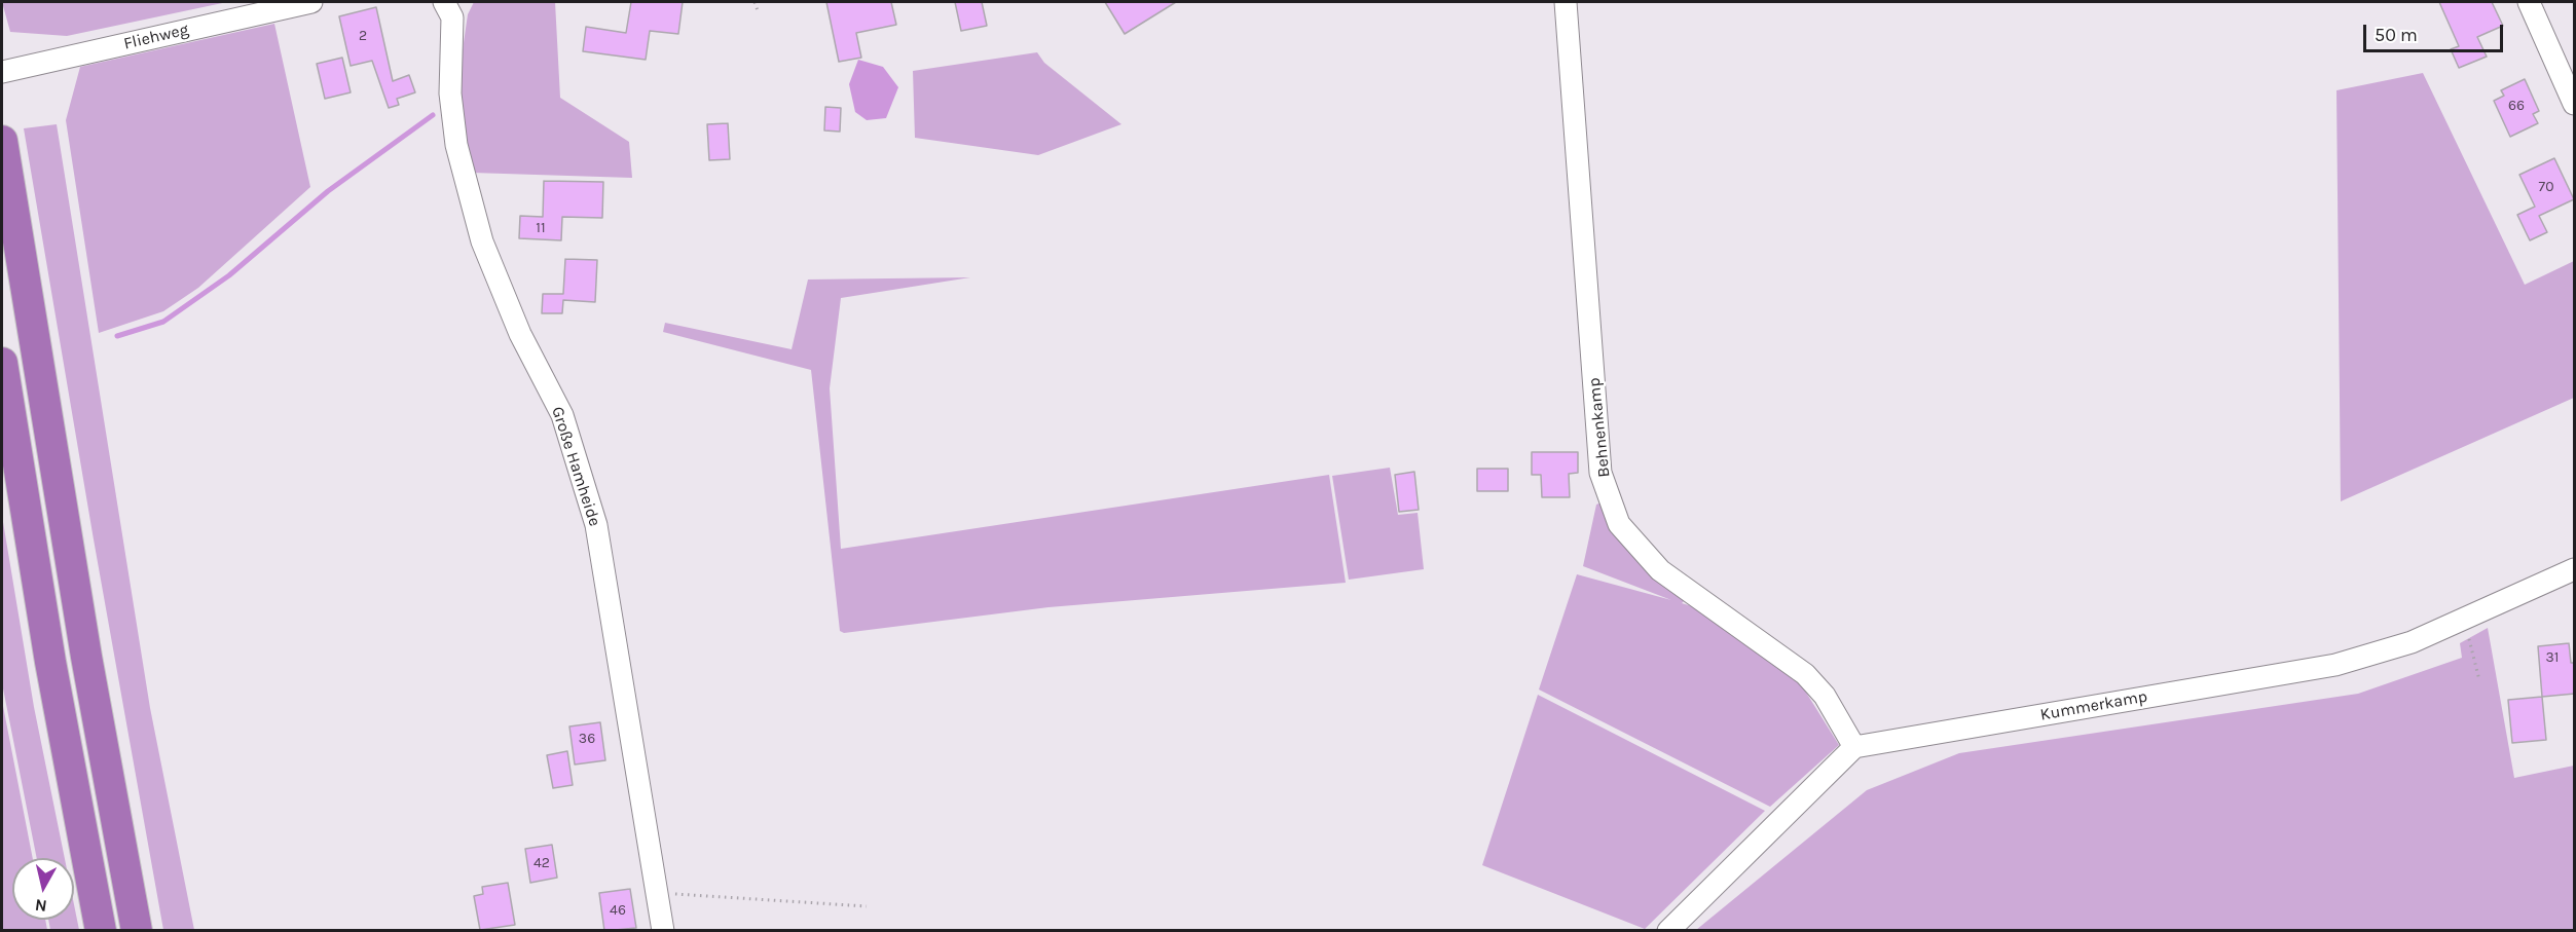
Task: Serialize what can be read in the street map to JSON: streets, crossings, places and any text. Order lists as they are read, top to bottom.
{
  "streets": {
    "street": [
      "Fliehweg",
      "Behnenkamp",
      "Große Hamheide",
      "Kummerkamp"
    ]
  },
  "crossings": [
    ["Behnenkamp", "Kummerkamp"]
  ],
  "house_numbers": [
    "2",
    "66",
    "70",
    "11",
    "31",
    "36",
    "42",
    "46"
  ],
  "scale_bar": "50 m",
  "north": "bottom"
}
